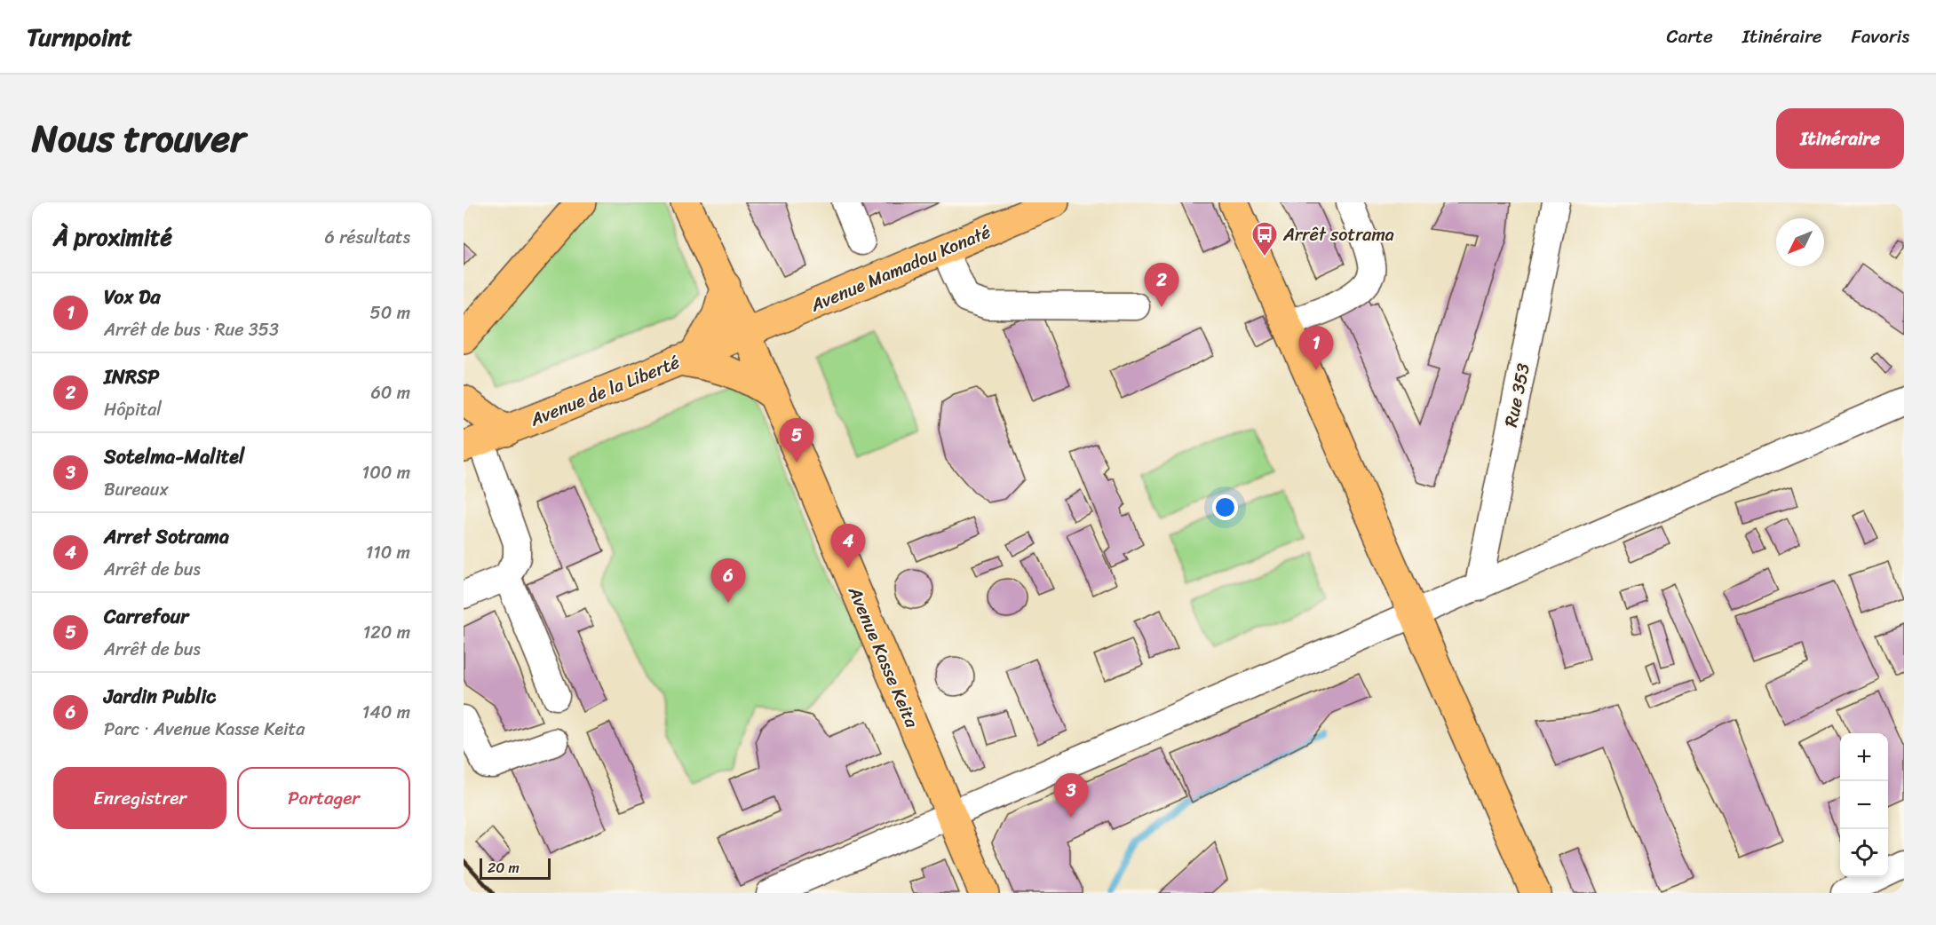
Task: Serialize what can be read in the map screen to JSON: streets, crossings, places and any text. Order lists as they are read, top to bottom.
{
  "streets": {
    "main road": ["Avenue Mamadou Konaté", "Avenue de la Liberté", "Avenue Kasse Keita"],
    "street": ["Rue 353"]
  },
  "crossings": [
    ["Avenue Mamadou Konaté", "Avenue de la Liberté"],
    ["Avenue Mamadou Konaté", "Avenue Kasse Keita"],
    ["Avenue de la Liberté", "Avenue Kasse Keita"]
  ],
  "places": {
    "bus stop": ["Arrêt sotrama"]
  },
  "scale_bar": "20 m",
  "north": "bottom left",
  "page": {
    "header": "Turnpoint",
    "nav": ["Carte", "Itinéraire", "Favoris"],
    "title": "Nous trouver",
    "buttons": [
      "Itinéraire",
      ["Enregistrer", "Partager"]
    ],
    "heading": ["À proximité", "6 résultats"],
    "pins": [
      "2",
      "1",
      "5",
      "4",
      "6",
      "3"
    ],
    "list": [
      {
        "mark": "1",
        "name": "Vox Da",
        "note": "Arrêt de bus · Rue 353",
        "value": "50 m"
      },
      {
        "mark": "2",
        "name": "INRSP",
        "note": "Hôpital",
        "value": "60 m"
      },
      {
        "mark": "3",
        "name": "Sotelma-Malitel",
        "note": "Bureaux",
        "value": "100 m"
      },
      {
        "mark": "4",
        "name": "Arret Sotrama",
        "note": "Arrêt de bus",
        "value": "110 m"
      },
      {
        "mark": "5",
        "name": "Carrefour",
        "note": "Arrêt de bus",
        "value": "120 m"
      },
      {
        "mark": "6",
        "name": "Jardin Public",
        "note": "Parc · Avenue Kasse Keita",
        "value": "140 m"
      }
    ],
    "map_buttons": ["+", "−"],
    "scale": "20 m"
  }
}
